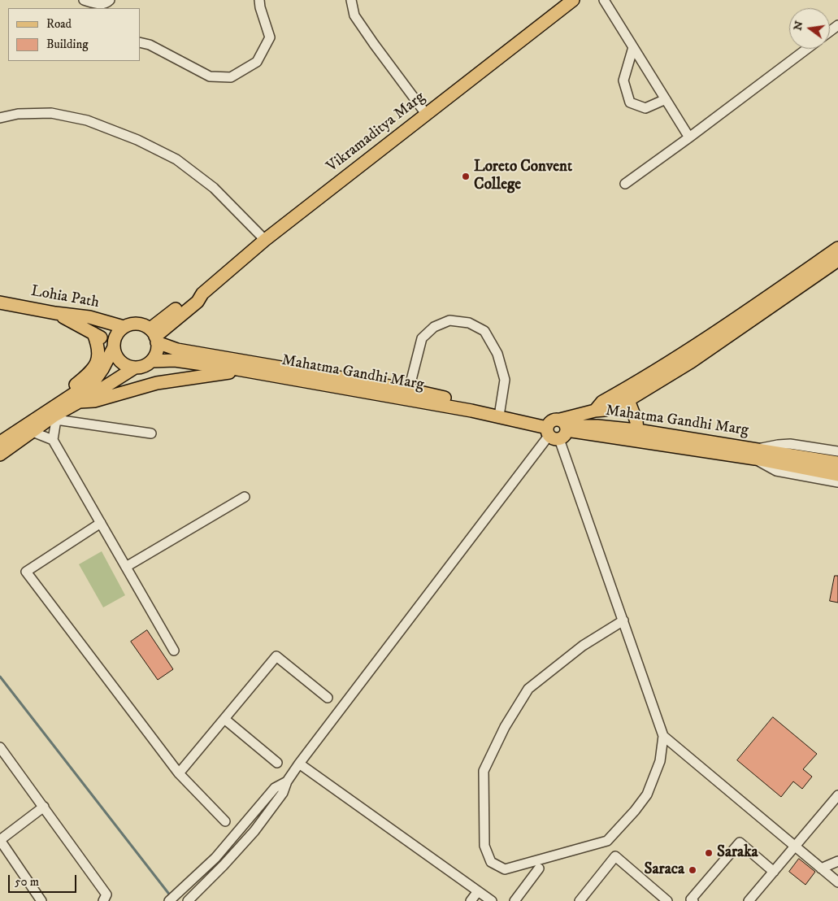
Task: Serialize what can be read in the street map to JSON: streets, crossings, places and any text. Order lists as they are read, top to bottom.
{
  "streets": {
    "main road": ["Vikramaditya Marg", "Lohia Path", "Mahatma Gandhi Marg"]
  },
  "crossings": [
    ["Vikramaditya Marg", "Lohia Path"],
    ["Vikramaditya Marg", "Mahatma Gandhi Marg"],
    ["Lohia Path", "Mahatma Gandhi Marg"]
  ],
  "places": ["Loreto Convent College", "Saraka", "Saraca"],
  "legend": ["Road", "Building"],
  "scale_bar": "50 m",
  "north": "left"
}
